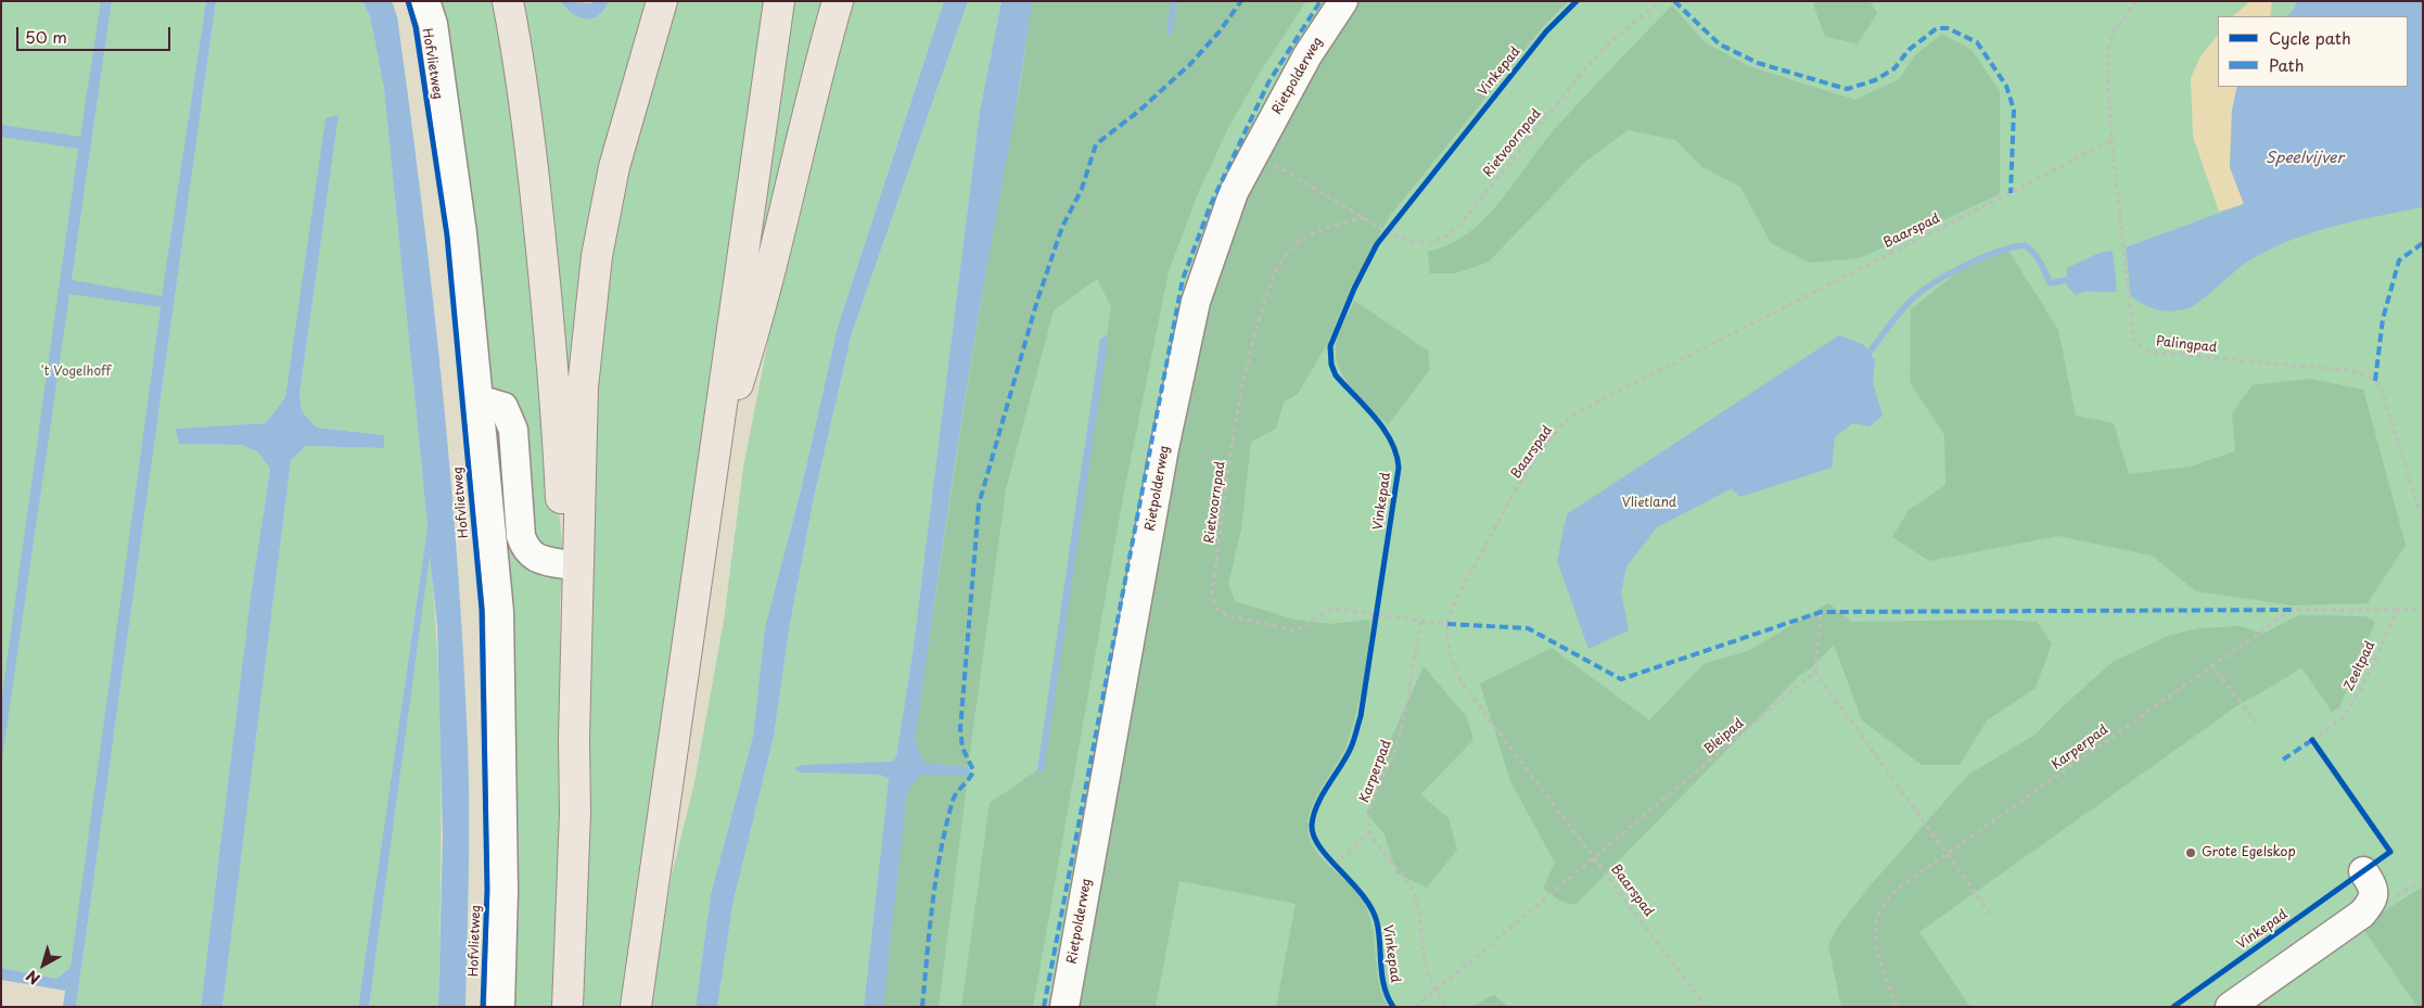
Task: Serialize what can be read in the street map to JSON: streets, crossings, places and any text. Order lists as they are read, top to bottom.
{
  "streets": {
    "street": ["Hofvlietweg", "Rietpolderweg"],
    "path": [
      "Rietvoornpad",
      "Baarspad",
      "Palingpad",
      "Zeeltpad",
      "Bleipad",
      "Karperpad"
    ],
    "cycle path": ["Vinkepad"]
  },
  "crossings": [
    ["Rietpolderweg", "Rietvoornpad"],
    ["Rietvoornpad", "Baarspad"],
    ["Rietvoornpad", "Karperpad"],
    ["Baarspad", "Palingpad"],
    ["Baarspad", "Bleipad"],
    ["Zeeltpad", "Karperpad"]
  ],
  "water": ["Speelvijver"],
  "parks": ["'t Vogelhoff", "Vlietland"],
  "places": ["Grote Egelskop"],
  "legend": ["Cycle path", "Path"],
  "scale_bar": "50 m",
  "north": "bottom left"
}
